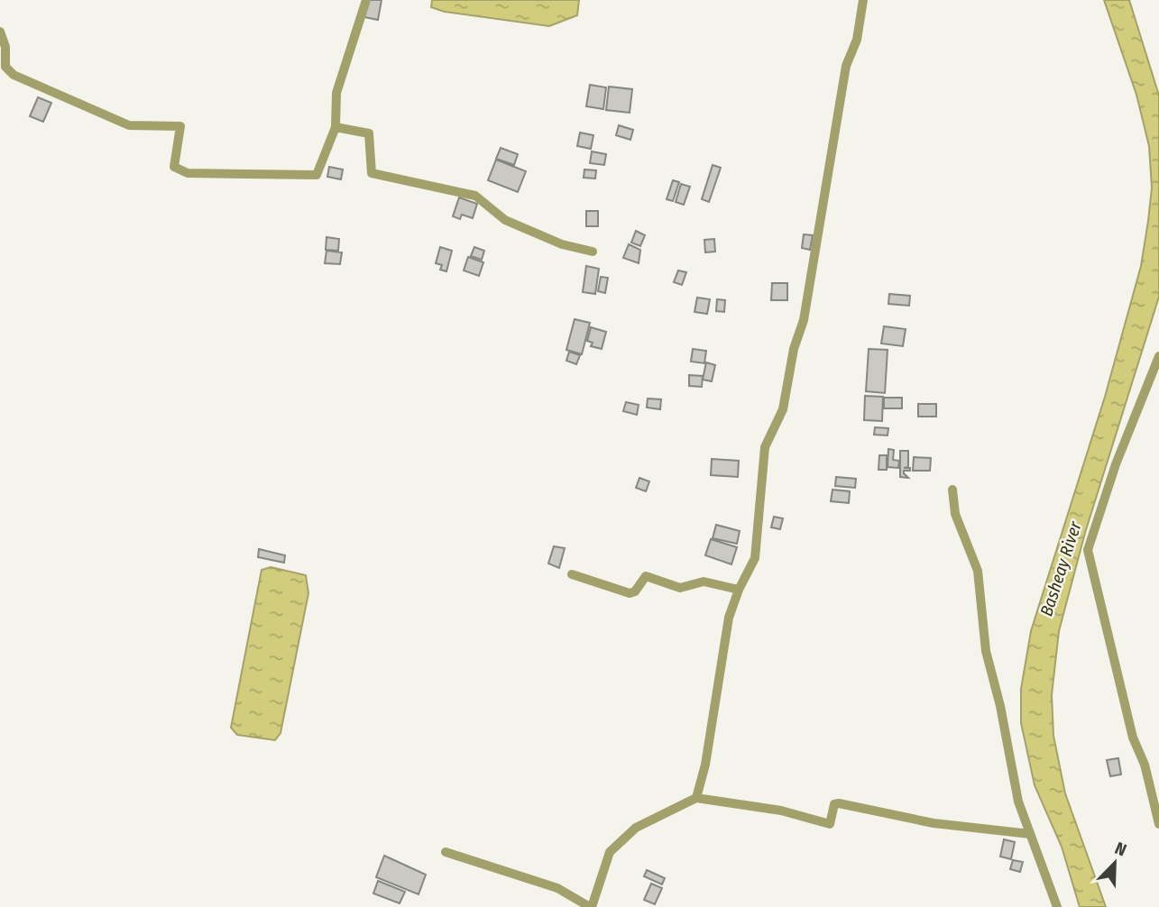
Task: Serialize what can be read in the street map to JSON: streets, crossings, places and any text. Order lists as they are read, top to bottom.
{
  "water": ["Basheay River"],
  "north": "top right"
}
